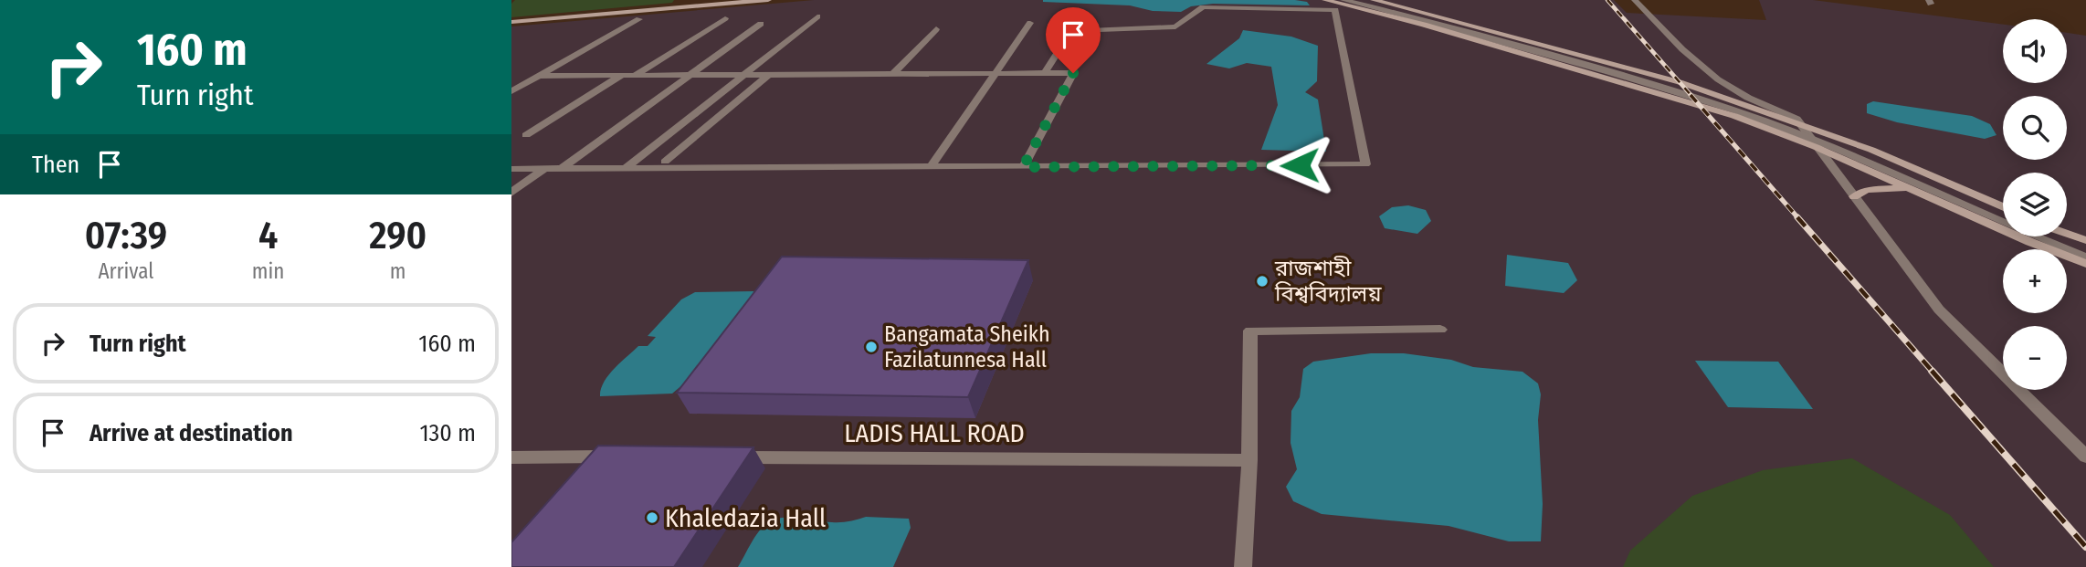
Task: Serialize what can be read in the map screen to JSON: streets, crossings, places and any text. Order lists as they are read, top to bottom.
{
  "streets": {
    "street": ["LADIS HALL ROAD"]
  },
  "places": ["রাজশাহী বিশ্ববিদ্যালয়", "Bangamata Sheikh Fazilatunnesa Hall", "Khaledazia Hall"],
  "page": {
    "turn": ["160 m", "Turn right"],
    "map_buttons": ["+", "−"],
    "then": "Then",
    "eta": [
      "07:39",
      "Arrival",
      "4",
      "min",
      "290",
      "m"
    ],
    "list": [
      {
        "name": "Turn right",
        "value": "160 m"
      },
      {
        "name": "Arrive at destination",
        "value": "130 m"
      }
    ]
  }
}
